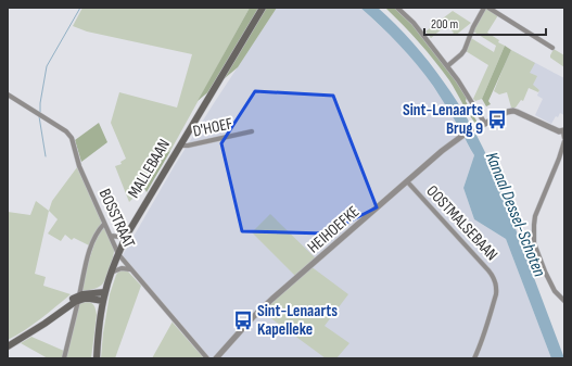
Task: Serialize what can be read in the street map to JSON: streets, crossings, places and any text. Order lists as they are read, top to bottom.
{
  "streets": {
    "main road": ["MALLEBAAN"],
    "street": [
      "D'HOEF",
      "BOSSTRAAT",
      "OOSTMALSEBAAN",
      "HEIHOEFKE"
    ]
  },
  "crossings": [
    ["D'HOEF", "MALLEBAAN"],
    ["MALLEBAAN", "BOSSTRAAT"],
    ["OOSTMALSEBAAN", "HEIHOEFKE"]
  ],
  "water": ["Kanaal Dessel-Schoten"],
  "places": {
    "bus stop": ["Sint-Lenaarts Brug 9", "Sint-Lenaarts Kapelleke"]
  },
  "scale_bar": "200 m"
}
